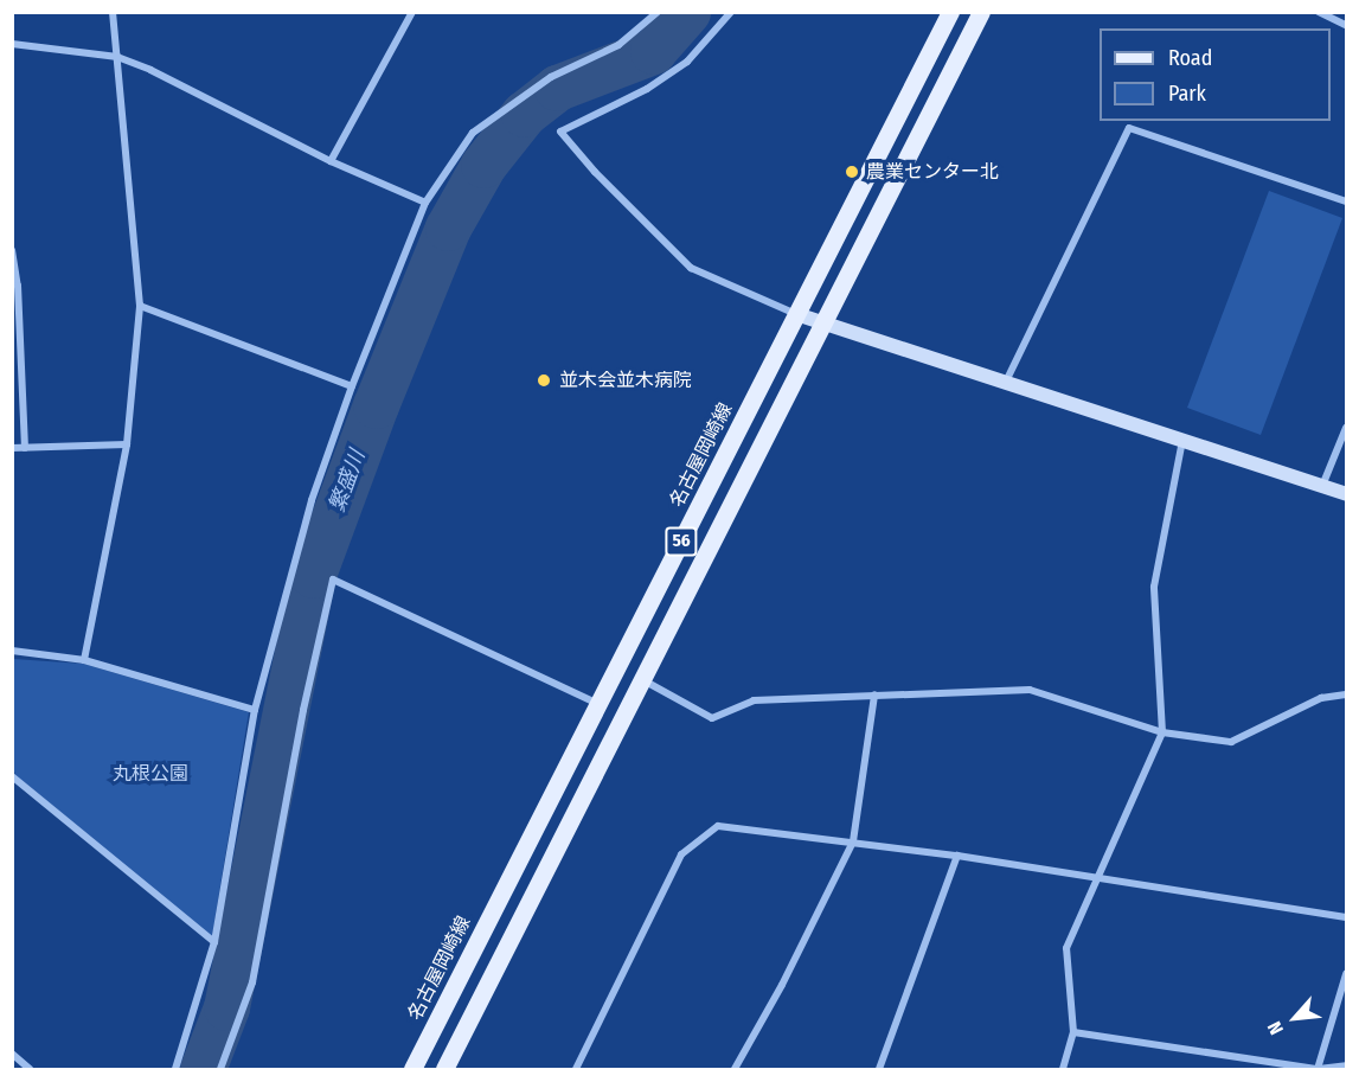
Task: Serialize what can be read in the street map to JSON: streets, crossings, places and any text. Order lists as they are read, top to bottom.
{
  "streets": {
    "main road": ["名古屋岡崎線", "56"]
  },
  "water": ["繁盛川"],
  "parks": ["丸根公園"],
  "places": ["農業センター北", "並木会並木病院"],
  "legend": ["Road", "Park"],
  "north": "bottom left"
}
